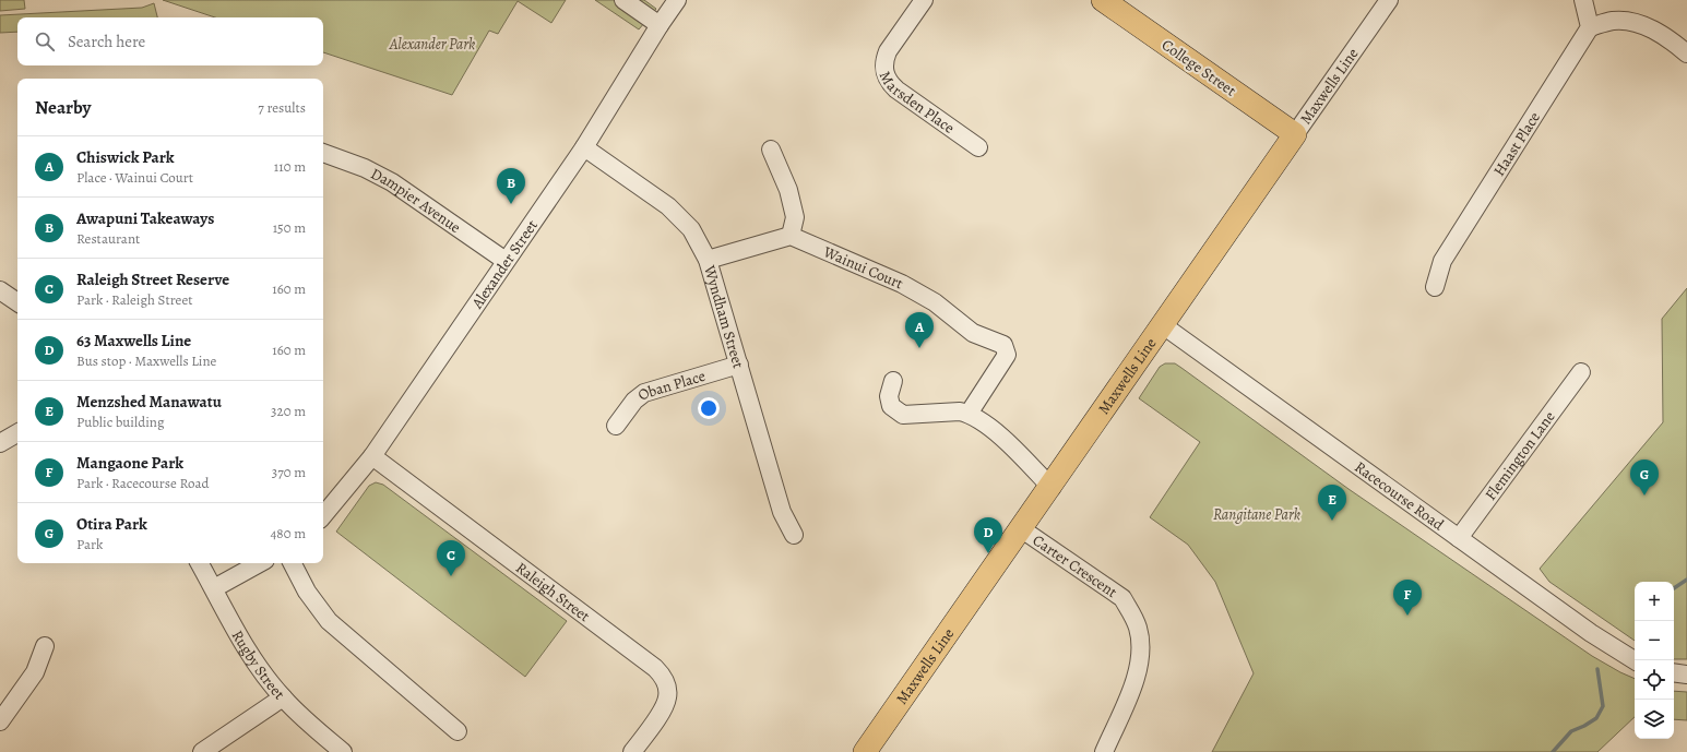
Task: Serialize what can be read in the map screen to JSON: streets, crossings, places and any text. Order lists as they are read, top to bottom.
{
  "streets": {
    "main road": ["College Street", "Maxwells Line"],
    "street": [
      "Marsden Place",
      "Haast Place",
      "Dampier Avenue",
      "Alexander Street",
      "Wainui Court",
      "Wyndham Street",
      "Oban Place",
      "Flemington Lane",
      "Racecourse Road",
      "Carter Crescent",
      "Raleigh Street",
      "Rugby Street"
    ]
  },
  "crossings": [
    ["College Street", "Maxwells Line"],
    ["Maxwells Line", "Racecourse Road"],
    ["Maxwells Line", "Carter Crescent"],
    ["Dampier Avenue", "Alexander Street"],
    ["Alexander Street", "Wyndham Street"],
    ["Alexander Street", "Raleigh Street"],
    ["Wyndham Street", "Oban Place"],
    ["Flemington Lane", "Racecourse Road"]
  ],
  "parks": ["Alexander Park", "Rangitane Park"],
  "page": {
    "search": "Search here",
    "heading": ["Nearby", "7 results"],
    "list": [
      {
        "mark": "A",
        "name": "Chiswick Park",
        "note": "Place · Wainui Court",
        "value": "110 m"
      },
      {
        "mark": "B",
        "name": "Awapuni Takeaways",
        "note": "Restaurant",
        "value": "150 m"
      },
      {
        "mark": "C",
        "name": "Raleigh Street Reserve",
        "note": "Park · Raleigh Street",
        "value": "160 m"
      },
      {
        "mark": "D",
        "name": "63 Maxwells Line",
        "note": "Bus stop · Maxwells Line",
        "value": "160 m"
      },
      {
        "mark": "E",
        "name": "Menzshed Manawatu",
        "note": "Public building",
        "value": "320 m"
      },
      {
        "mark": "F",
        "name": "Mangaone Park",
        "note": "Park · Racecourse Road",
        "value": "370 m"
      },
      {
        "mark": "G",
        "name": "Otira Park",
        "note": "Park",
        "value": "480 m"
      }
    ],
    "pins": [
      "B",
      "A",
      "G",
      "E",
      "D",
      "C",
      "F"
    ],
    "map_buttons": ["+", "−"]
  }
}
